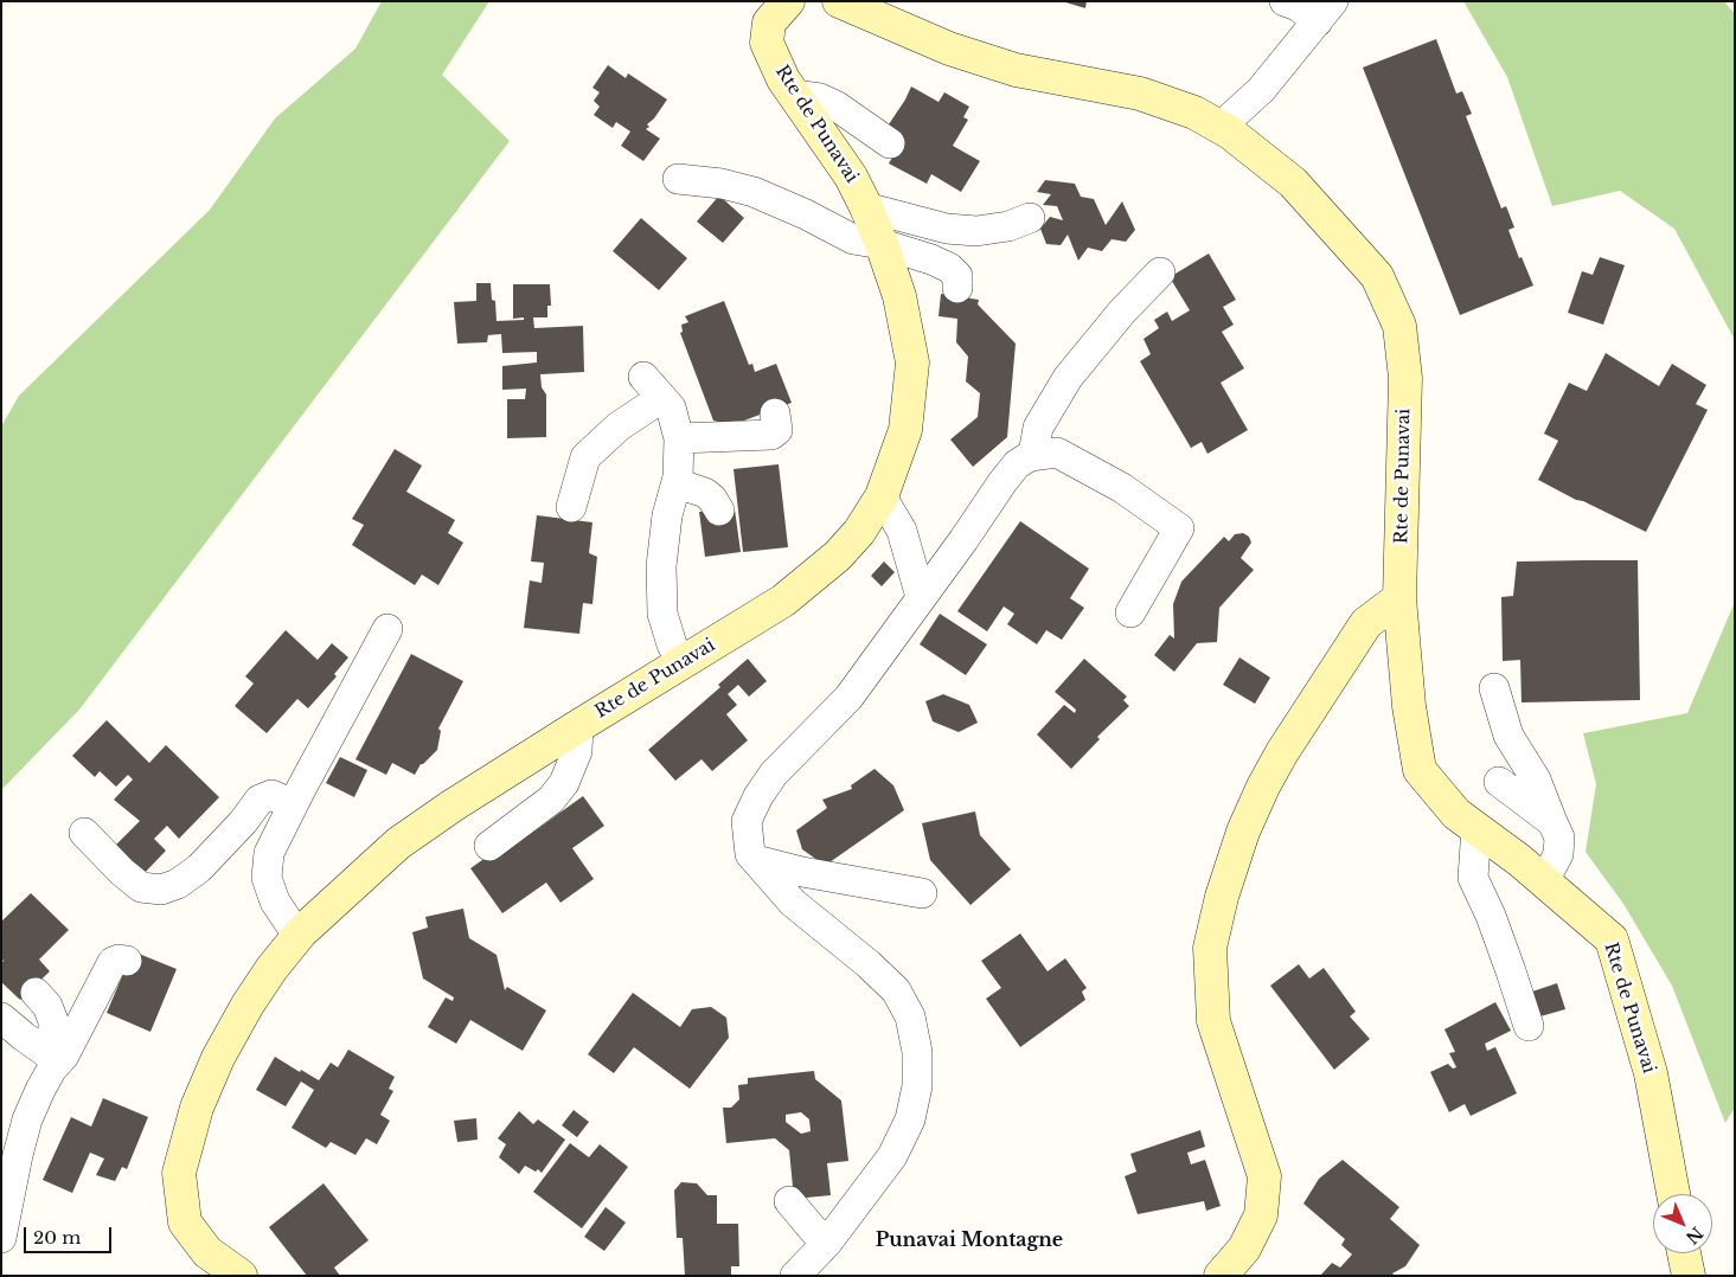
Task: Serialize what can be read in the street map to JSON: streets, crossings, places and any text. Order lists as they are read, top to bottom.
{
  "streets": {
    "main road": ["Rte de Punavai"]
  },
  "districts": ["Punavai Montagne"],
  "scale_bar": "20 m",
  "north": "bottom right"
}
